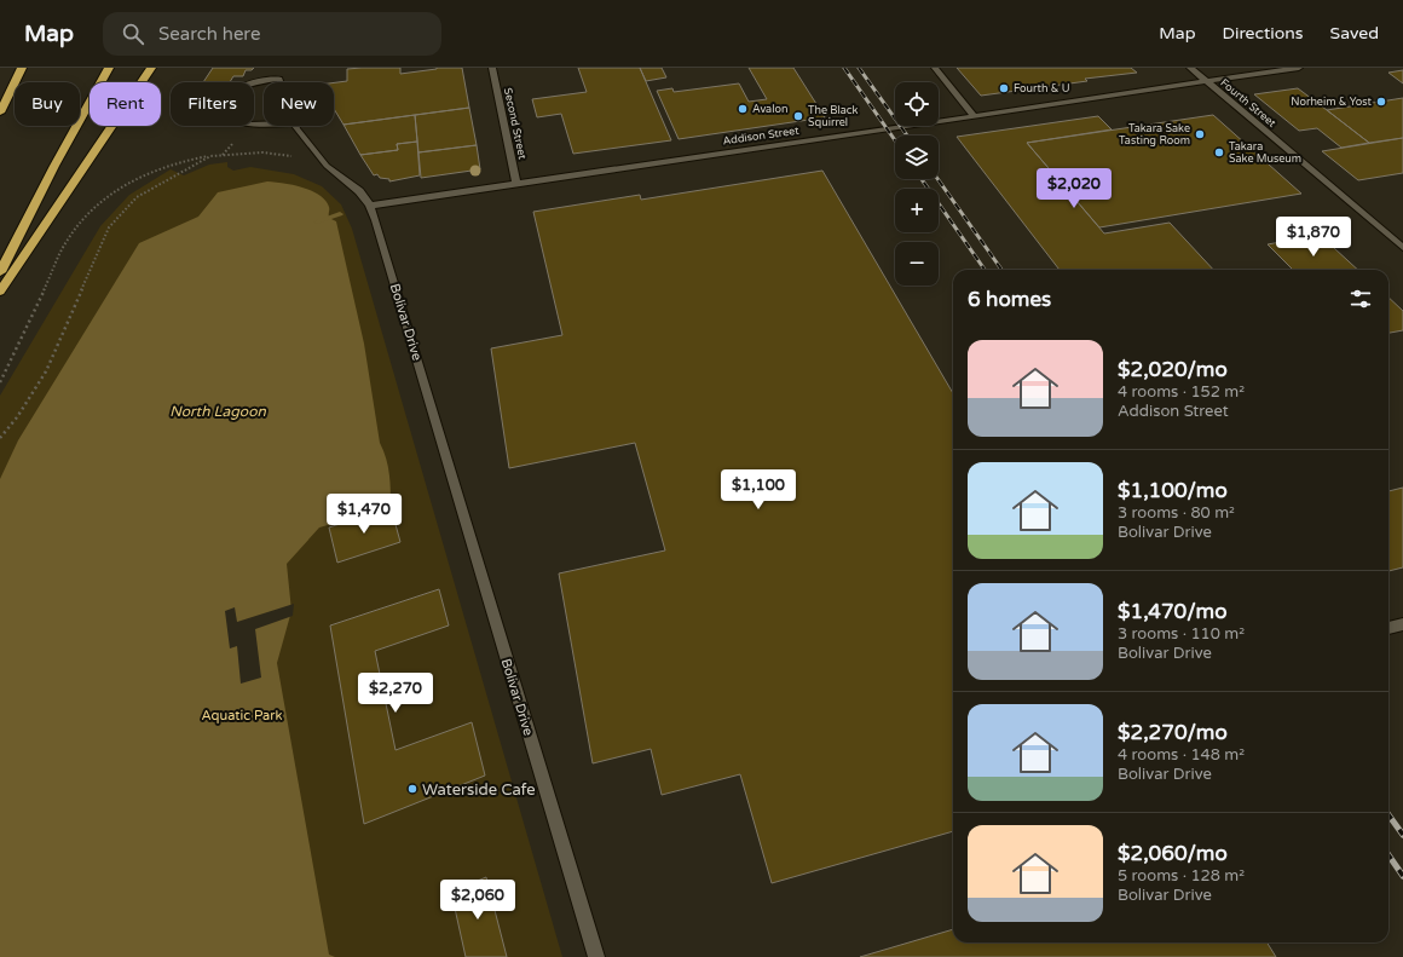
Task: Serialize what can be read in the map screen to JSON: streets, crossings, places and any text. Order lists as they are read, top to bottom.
{
  "streets": {
    "street": [
      "Fourth Street",
      "Second Street",
      "Addison Street",
      "Bolivar Drive"
    ]
  },
  "crossings": [
    ["Fourth Street", "Addison Street"],
    ["Second Street", "Addison Street"],
    ["Addison Street", "Bolivar Drive"]
  ],
  "water": ["North Lagoon"],
  "parks": ["Aquatic Park"],
  "places": [
    "Fourth & U",
    "Norheim & Yost",
    "Avalon",
    "The Black Squirrel",
    "Takara Sake Tasting Room",
    "Takara Sake Museum",
    "Waterside Cafe"
  ],
  "page": {
    "header": "Map",
    "search": "Search here",
    "nav": ["Map", "Directions", "Saved"],
    "map_buttons": ["+", "−"],
    "chip": [
      "Buy",
      "Rent",
      "Filters",
      "New"
    ],
    "price": [
      "$2,020",
      "$1,870",
      "$1,100",
      "$1,470",
      "$2,270",
      "$2,060"
    ],
    "heading": "6 homes",
    "list": [
      {
        "name": "$2,020/mo",
        "note": "4 rooms · 152 m² · Addison Street"
      },
      {
        "name": "$1,100/mo",
        "note": "3 rooms · 80 m² · Bolivar Drive"
      },
      {
        "name": "$1,470/mo",
        "note": "3 rooms · 110 m² · Bolivar Drive"
      },
      {
        "name": "$2,270/mo",
        "note": "4 rooms · 148 m² · Bolivar Drive"
      },
      {
        "name": "$2,060/mo",
        "note": "5 rooms · 128 m² · Bolivar Drive"
      }
    ]
  }
}
